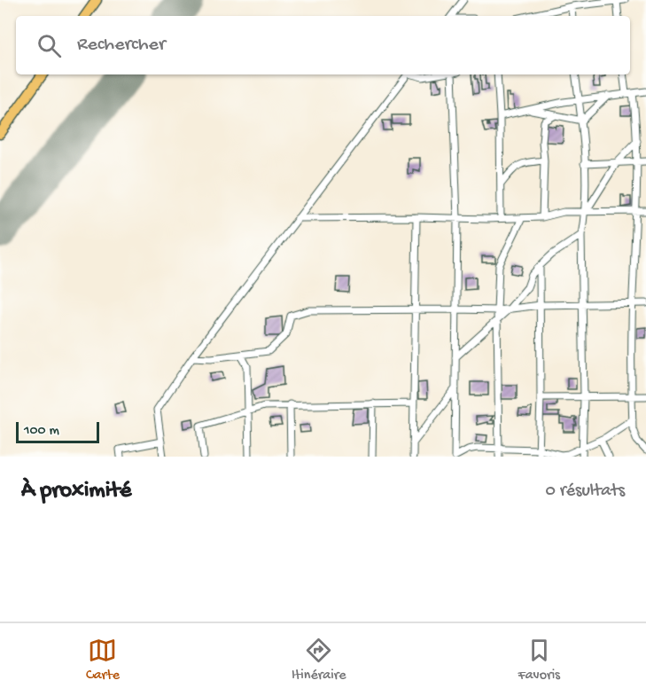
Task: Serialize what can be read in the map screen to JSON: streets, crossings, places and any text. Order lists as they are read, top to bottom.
{
  "scale_bar": "100 m",
  "page": {
    "search": "Rechercher",
    "scale": "100 m",
    "heading": ["À proximité", "0 résultats"],
    "nav": ["Carte", "Itinéraire", "Favoris"]
  }
}
